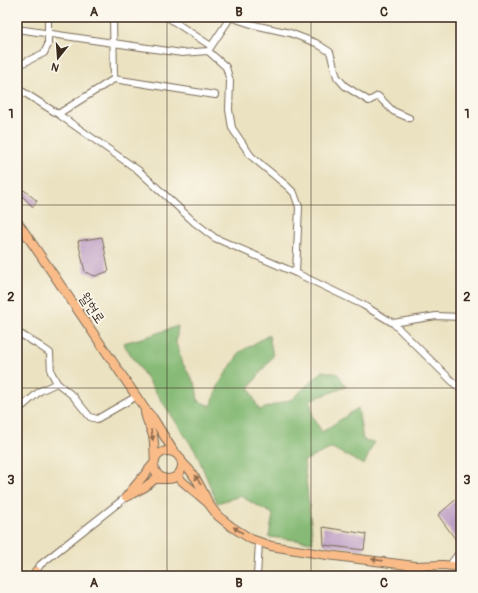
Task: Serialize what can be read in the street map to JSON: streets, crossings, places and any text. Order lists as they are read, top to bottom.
{
  "streets": {
    "main road": ["월현로"]
  },
  "north": "bottom",
  "grid": {
    "columns": ["A", "B", "C"],
    "rows": ["1", "2", "3"]
  }
}
